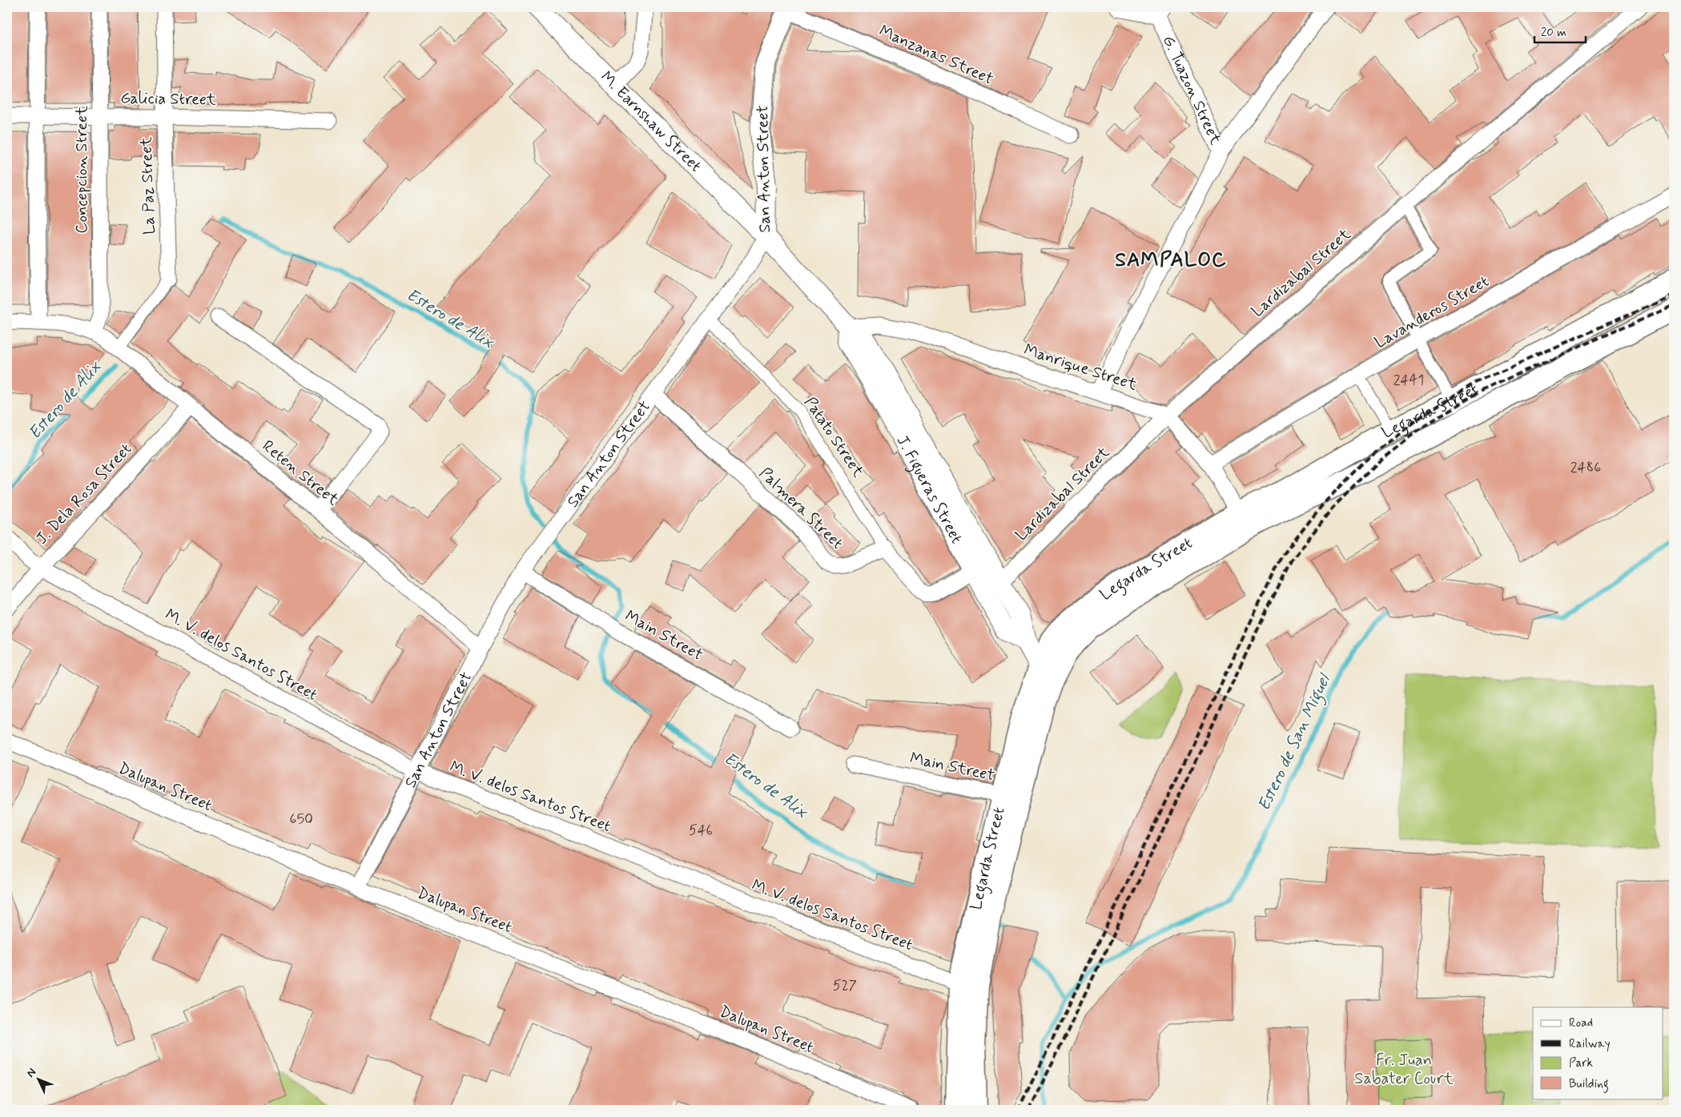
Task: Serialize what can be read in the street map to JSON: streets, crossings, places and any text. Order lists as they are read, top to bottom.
{
  "streets": {
    "main road": ["Legarda Street"],
    "street": [
      "Manzanas Street",
      "G. Tuazon Street",
      "Galicia Street",
      "M. Earnshaw Street",
      "San Anton Street",
      "Concepcion Street",
      "La Paz Street",
      "Lardizabal Street",
      "Lavanderos Street",
      "Manrique Street",
      "Patato Street",
      "Reten Street",
      "J. Figueras Street",
      "J. Dela Rosa Street",
      "Palmera Street",
      "Main Street",
      "M. V. delos Santos Street",
      "Dalupan Street"
    ]
  },
  "crossings": [
    ["Manzanas Street", "San Anton Street"],
    ["Galicia Street", "Concepcion Street"],
    ["Galicia Street", "La Paz Street"],
    ["M. Earnshaw Street", "San Anton Street"],
    ["M. Earnshaw Street", "J. Figueras Street"],
    ["San Anton Street", "Patato Street"],
    ["San Anton Street", "Reten Street"],
    ["San Anton Street", "J. Figueras Street"],
    ["San Anton Street", "Palmera Street"],
    ["San Anton Street", "Main Street"],
    ["San Anton Street", "M. V. delos Santos Street"],
    ["San Anton Street", "Dalupan Street"],
    ["Concepcion Street", "Reten Street"],
    ["La Paz Street", "Reten Street"],
    ["Lardizabal Street", "Manrique Street"],
    ["Lardizabal Street", "J. Figueras Street"],
    ["Lavanderos Street", "Manrique Street"],
    ["Manrique Street", "Legarda Street"],
    ["Manrique Street", "J. Figueras Street"],
    ["Legarda Street", "J. Figueras Street"],
    ["Legarda Street", "Main Street"],
    ["Legarda Street", "M. V. delos Santos Street"],
    ["Patato Street", "Palmera Street"],
    ["Reten Street", "J. Dela Rosa Street"],
    ["J. Dela Rosa Street", "M. V. delos Santos Street"]
  ],
  "districts": ["SAMPALOC"],
  "water": ["Estero de Alix", "Estero de San Miguel"],
  "parks": ["Fr. Juan Sabater Court"],
  "house_numbers": [
    "2441",
    "2486",
    "650",
    "546",
    "527"
  ],
  "legend": [
    "Road",
    "Railway",
    "Park",
    "Building"
  ],
  "scale_bar": "20 m",
  "north": "top left"
}
